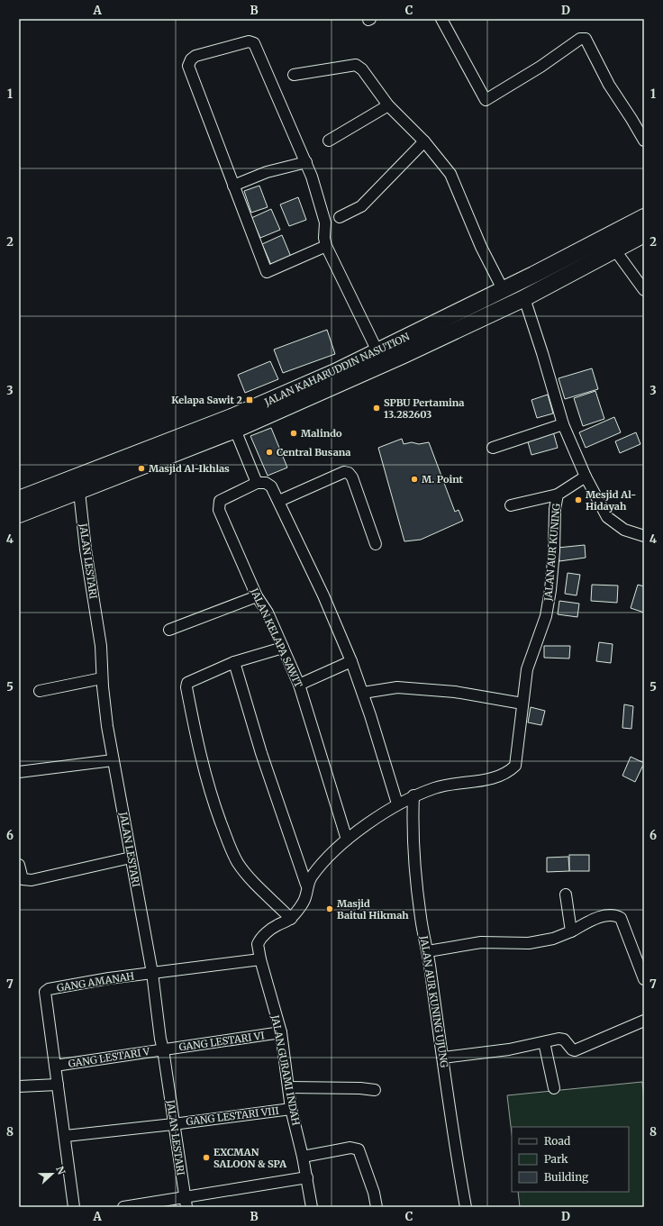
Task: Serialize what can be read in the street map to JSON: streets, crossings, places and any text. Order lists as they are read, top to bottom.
{
  "streets": {
    "highway": ["JALAN KAHARUDDIN NASUTION"],
    "street": [
      "JALAN AUR KUNING",
      "JALAN LESTARI",
      "JALAN KELAPA SAWIT",
      "GANG AMANAH",
      "JALAN AUR KUNING UJUNG",
      "GANG LESTARI VI",
      "GANG LESTARI V",
      "JALAN GURAMI INDAH",
      "GANG LESTARI VIII"
    ]
  },
  "crossings": [
    ["JALAN KAHARUDDIN NASUTION", "JALAN LESTARI"],
    ["JALAN AUR KUNING", "JALAN AUR KUNING UJUNG"],
    ["JALAN LESTARI", "GANG AMANAH"],
    ["JALAN LESTARI", "GANG LESTARI VI"],
    ["JALAN LESTARI", "GANG LESTARI V"],
    ["JALAN LESTARI", "GANG LESTARI VIII"],
    ["GANG AMANAH", "GANG LESTARI V"],
    ["GANG AMANAH", "GANG LESTARI VIII"],
    ["GANG LESTARI VI", "GANG LESTARI V"],
    ["GANG LESTARI VI", "JALAN GURAMI INDAH"],
    ["JALAN GURAMI INDAH", "GANG LESTARI VIII"]
  ],
  "places": {
    "transit": ["Kelapa Sawit 2"],
    "other": [
      "SPBU Pertamina 13.282603",
      "Malindo",
      "Central Busana",
      "Masjid Al-Ikhlas",
      "M. Point",
      "Mesjid Al- Hidayah",
      "Masjid Baitul Hikmah",
      "EXCMAN SALOON & SPA"
    ]
  },
  "legend": ["Road", "Park", "Building"],
  "north": "right",
  "grid": {
    "columns": [
      "A",
      "B",
      "C",
      "D"
    ],
    "rows": [
      "1",
      "2",
      "3",
      "4",
      "5",
      "6",
      "7",
      "8"
    ]
  }
}
